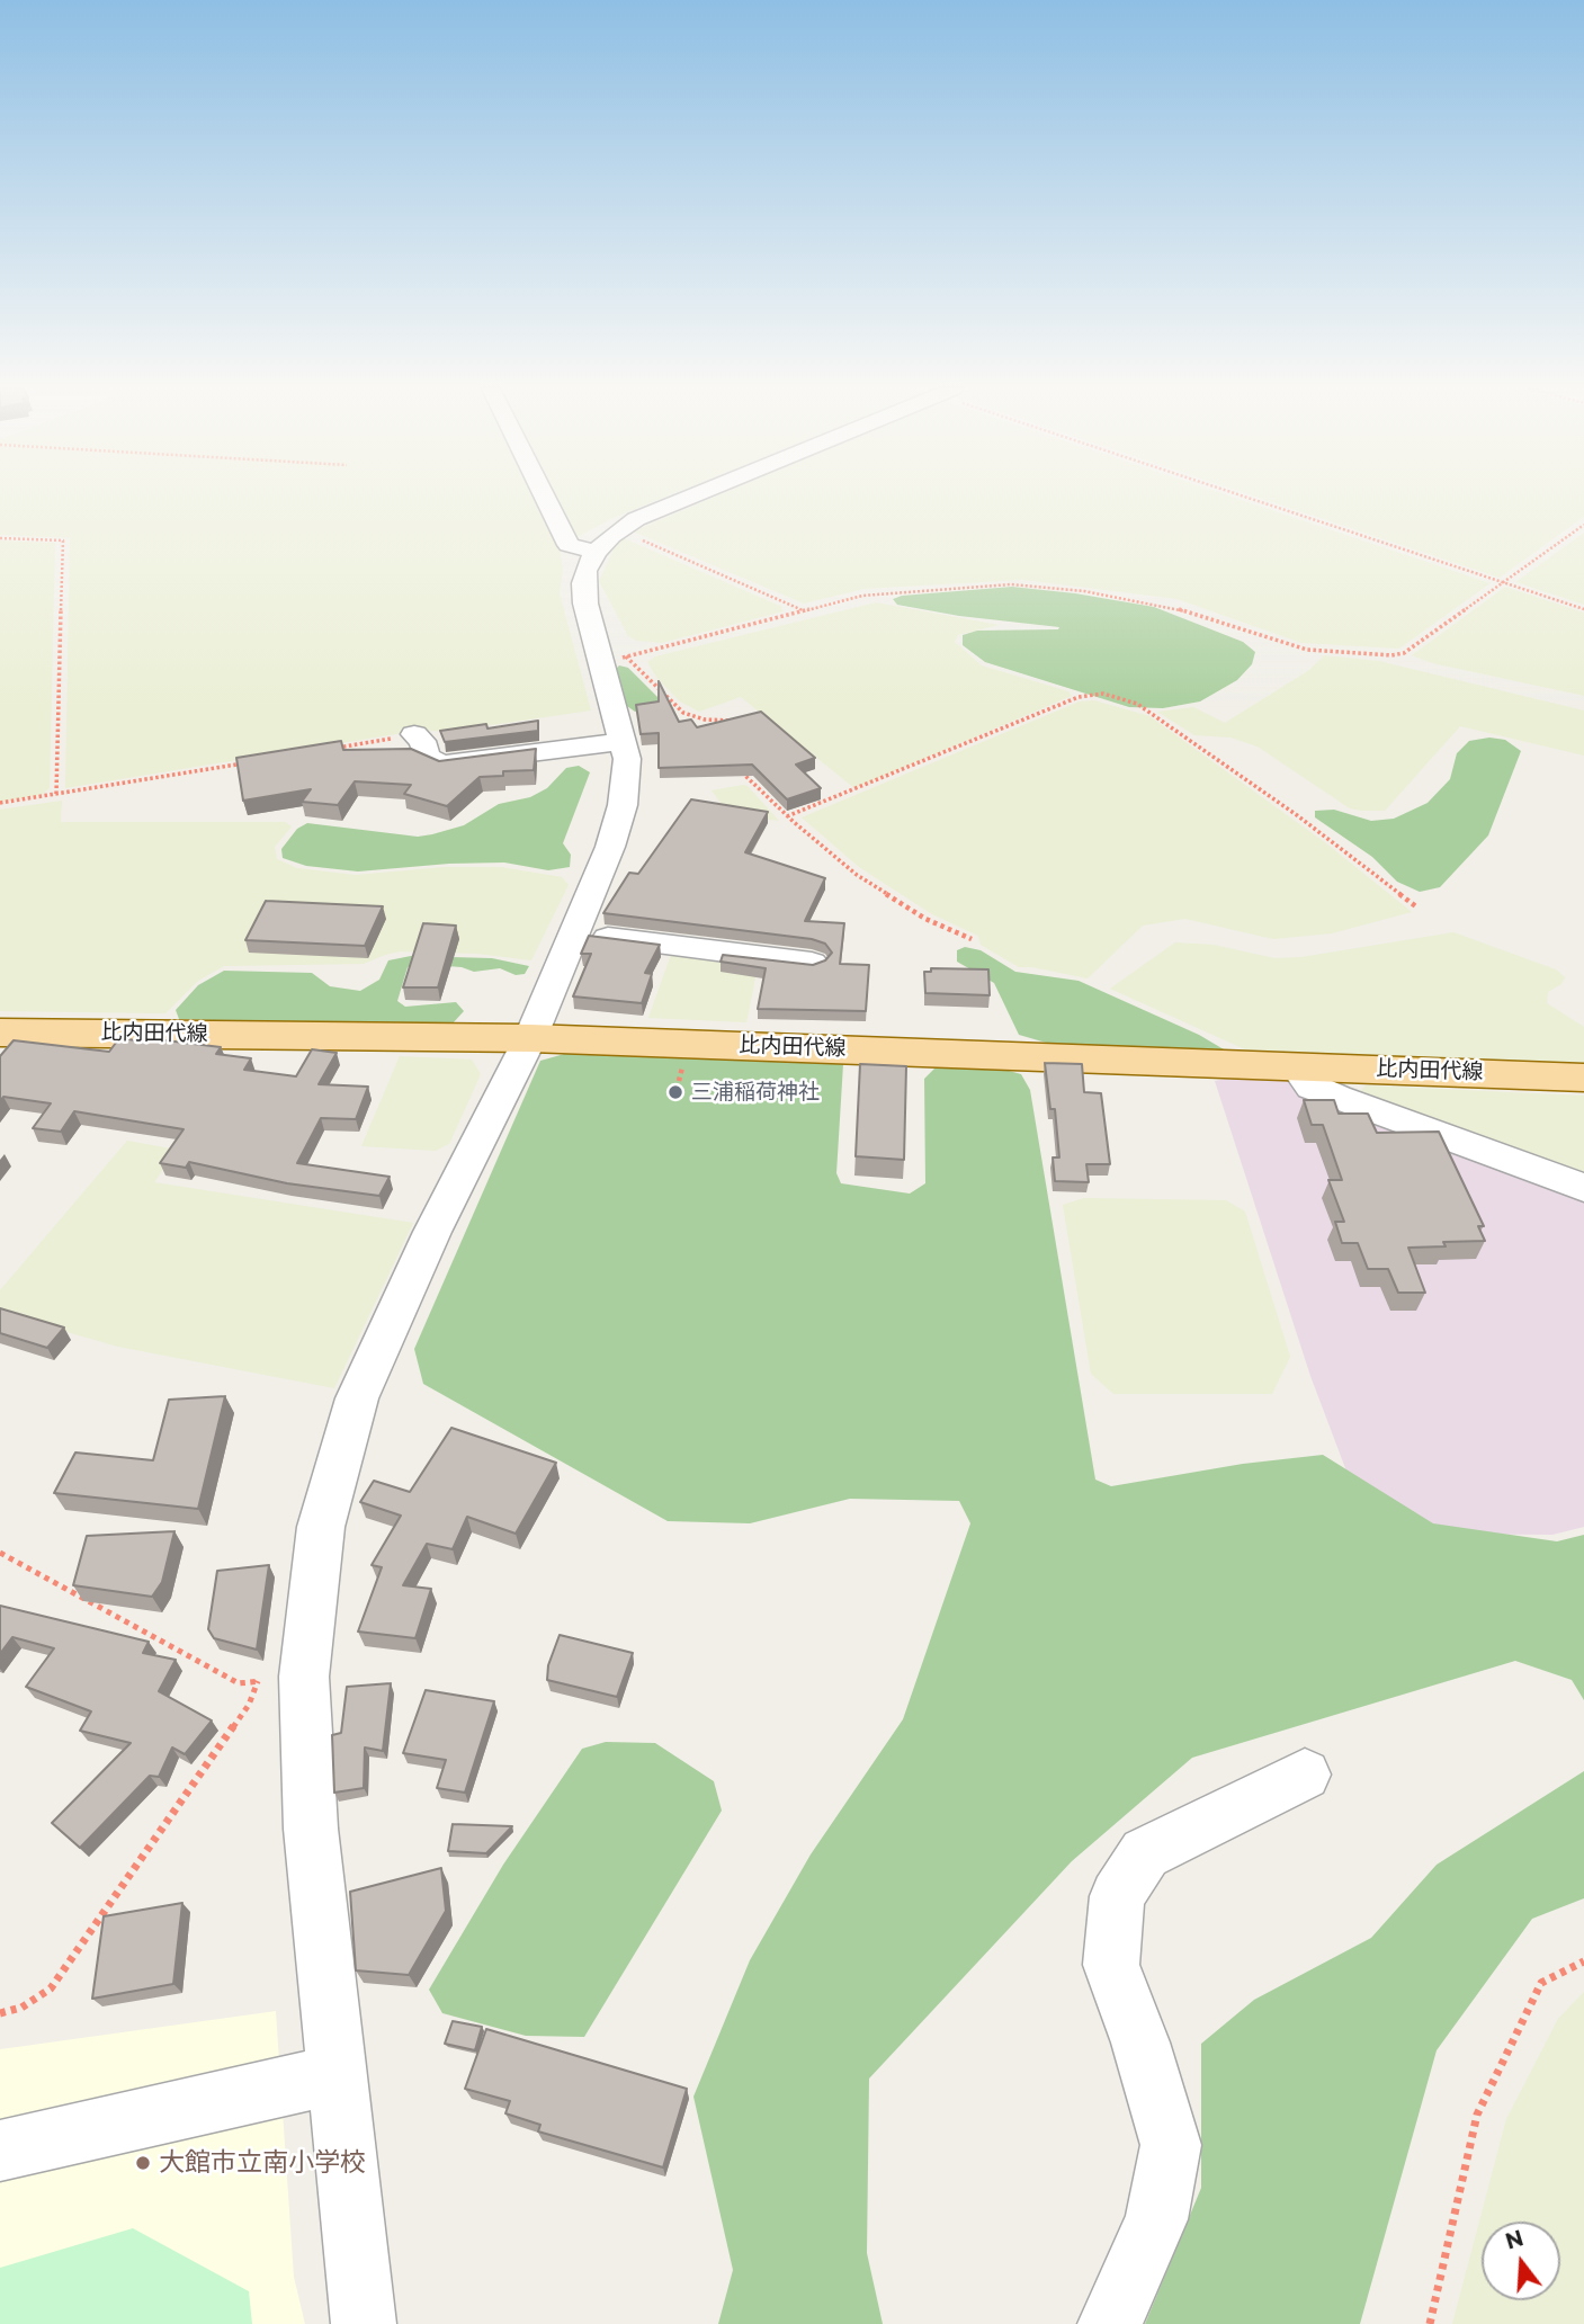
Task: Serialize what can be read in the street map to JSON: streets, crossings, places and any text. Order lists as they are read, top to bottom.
{
  "streets": {
    "main road": ["比内田代線"]
  },
  "places": ["三浦稲荷神社", "大館市立南小学校"],
  "north": "top"
}
